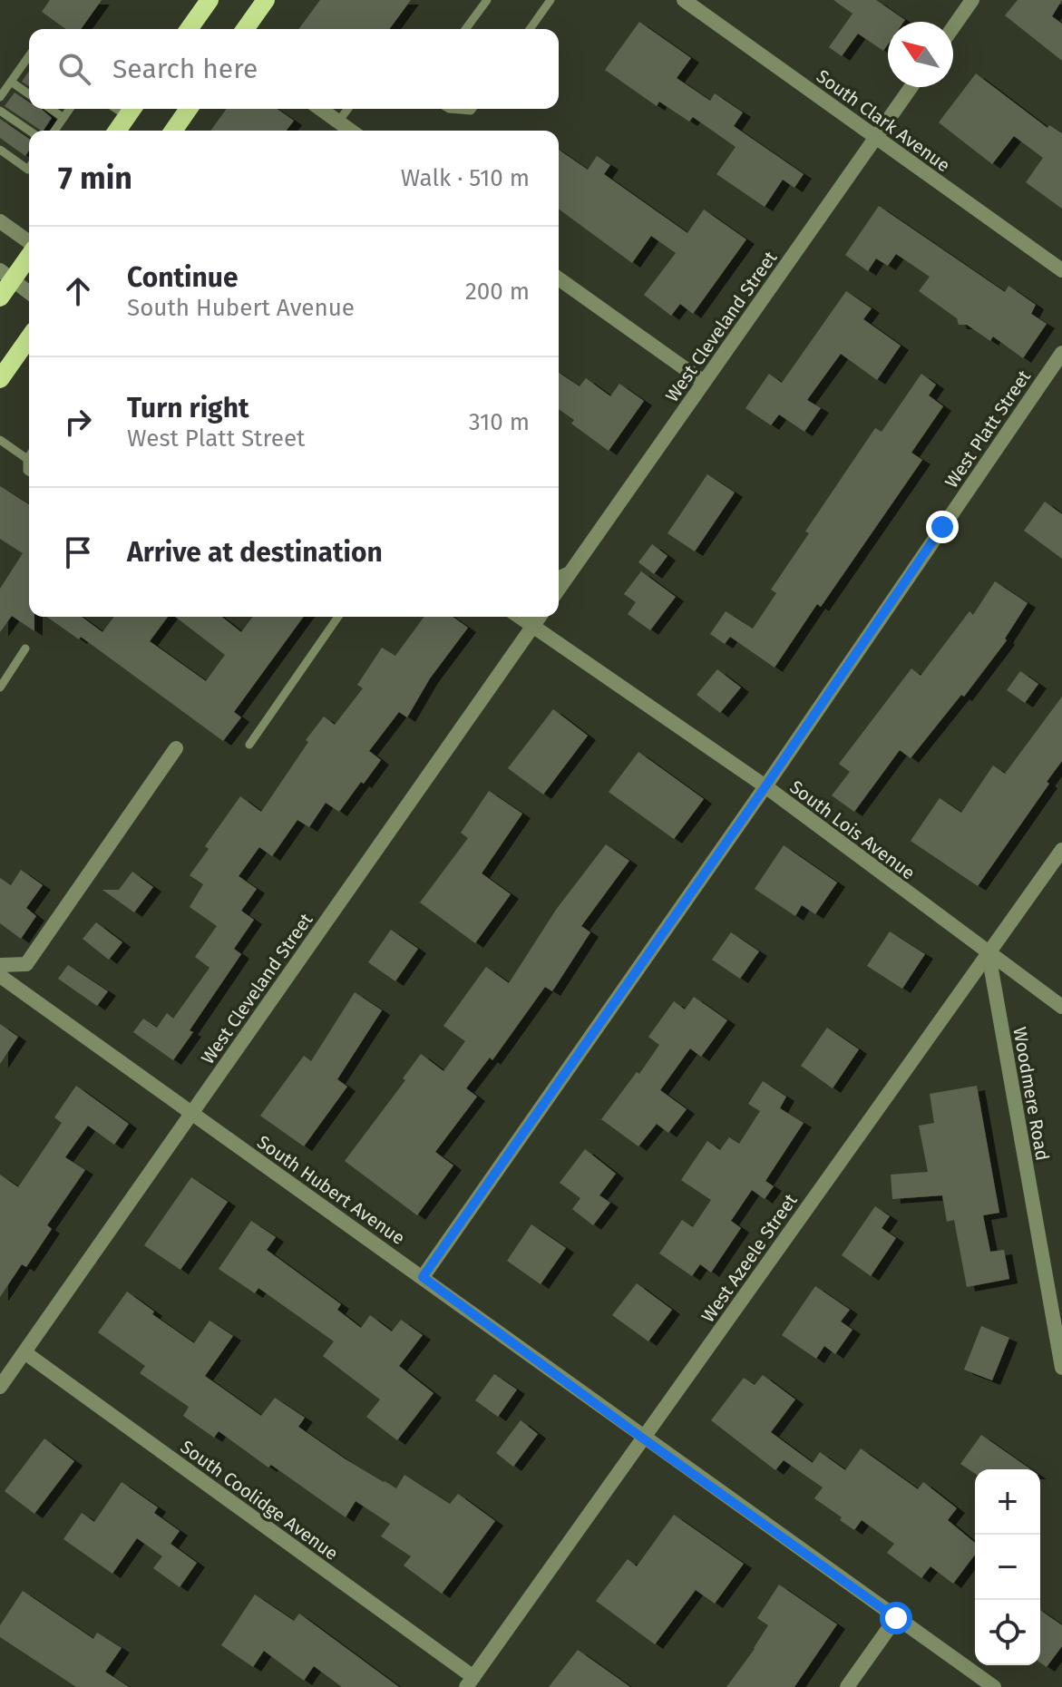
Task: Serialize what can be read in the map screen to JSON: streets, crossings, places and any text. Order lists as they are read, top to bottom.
{
  "streets": {
    "street": [
      "South Clark Avenue",
      "West Cleveland Street",
      "West Platt Street",
      "South Lois Avenue",
      "Woodmere Road",
      "South Hubert Avenue",
      "West Azeele Street",
      "South Coolidge Avenue"
    ]
  },
  "crossings": [
    ["South Clark Avenue", "West Cleveland Street"],
    ["West Cleveland Street", "South Lois Avenue"],
    ["West Cleveland Street", "South Hubert Avenue"],
    ["West Cleveland Street", "South Coolidge Avenue"],
    ["West Platt Street", "South Lois Avenue"],
    ["West Platt Street", "South Hubert Avenue"],
    ["South Lois Avenue", "Woodmere Road"],
    ["South Lois Avenue", "West Azeele Street"],
    ["Woodmere Road", "West Azeele Street"],
    ["South Hubert Avenue", "West Azeele Street"],
    ["West Azeele Street", "South Coolidge Avenue"]
  ],
  "north": "top left",
  "page": {
    "search": "Search here",
    "heading": ["7 min", "Walk · 510 m"],
    "list": [
      ["Continue", "South Hubert Avenue", "200 m"],
      ["Turn right", "West Platt Street", "310 m"],
      "Arrive at destination"
    ],
    "map_buttons": ["+", "−"]
  }
}
